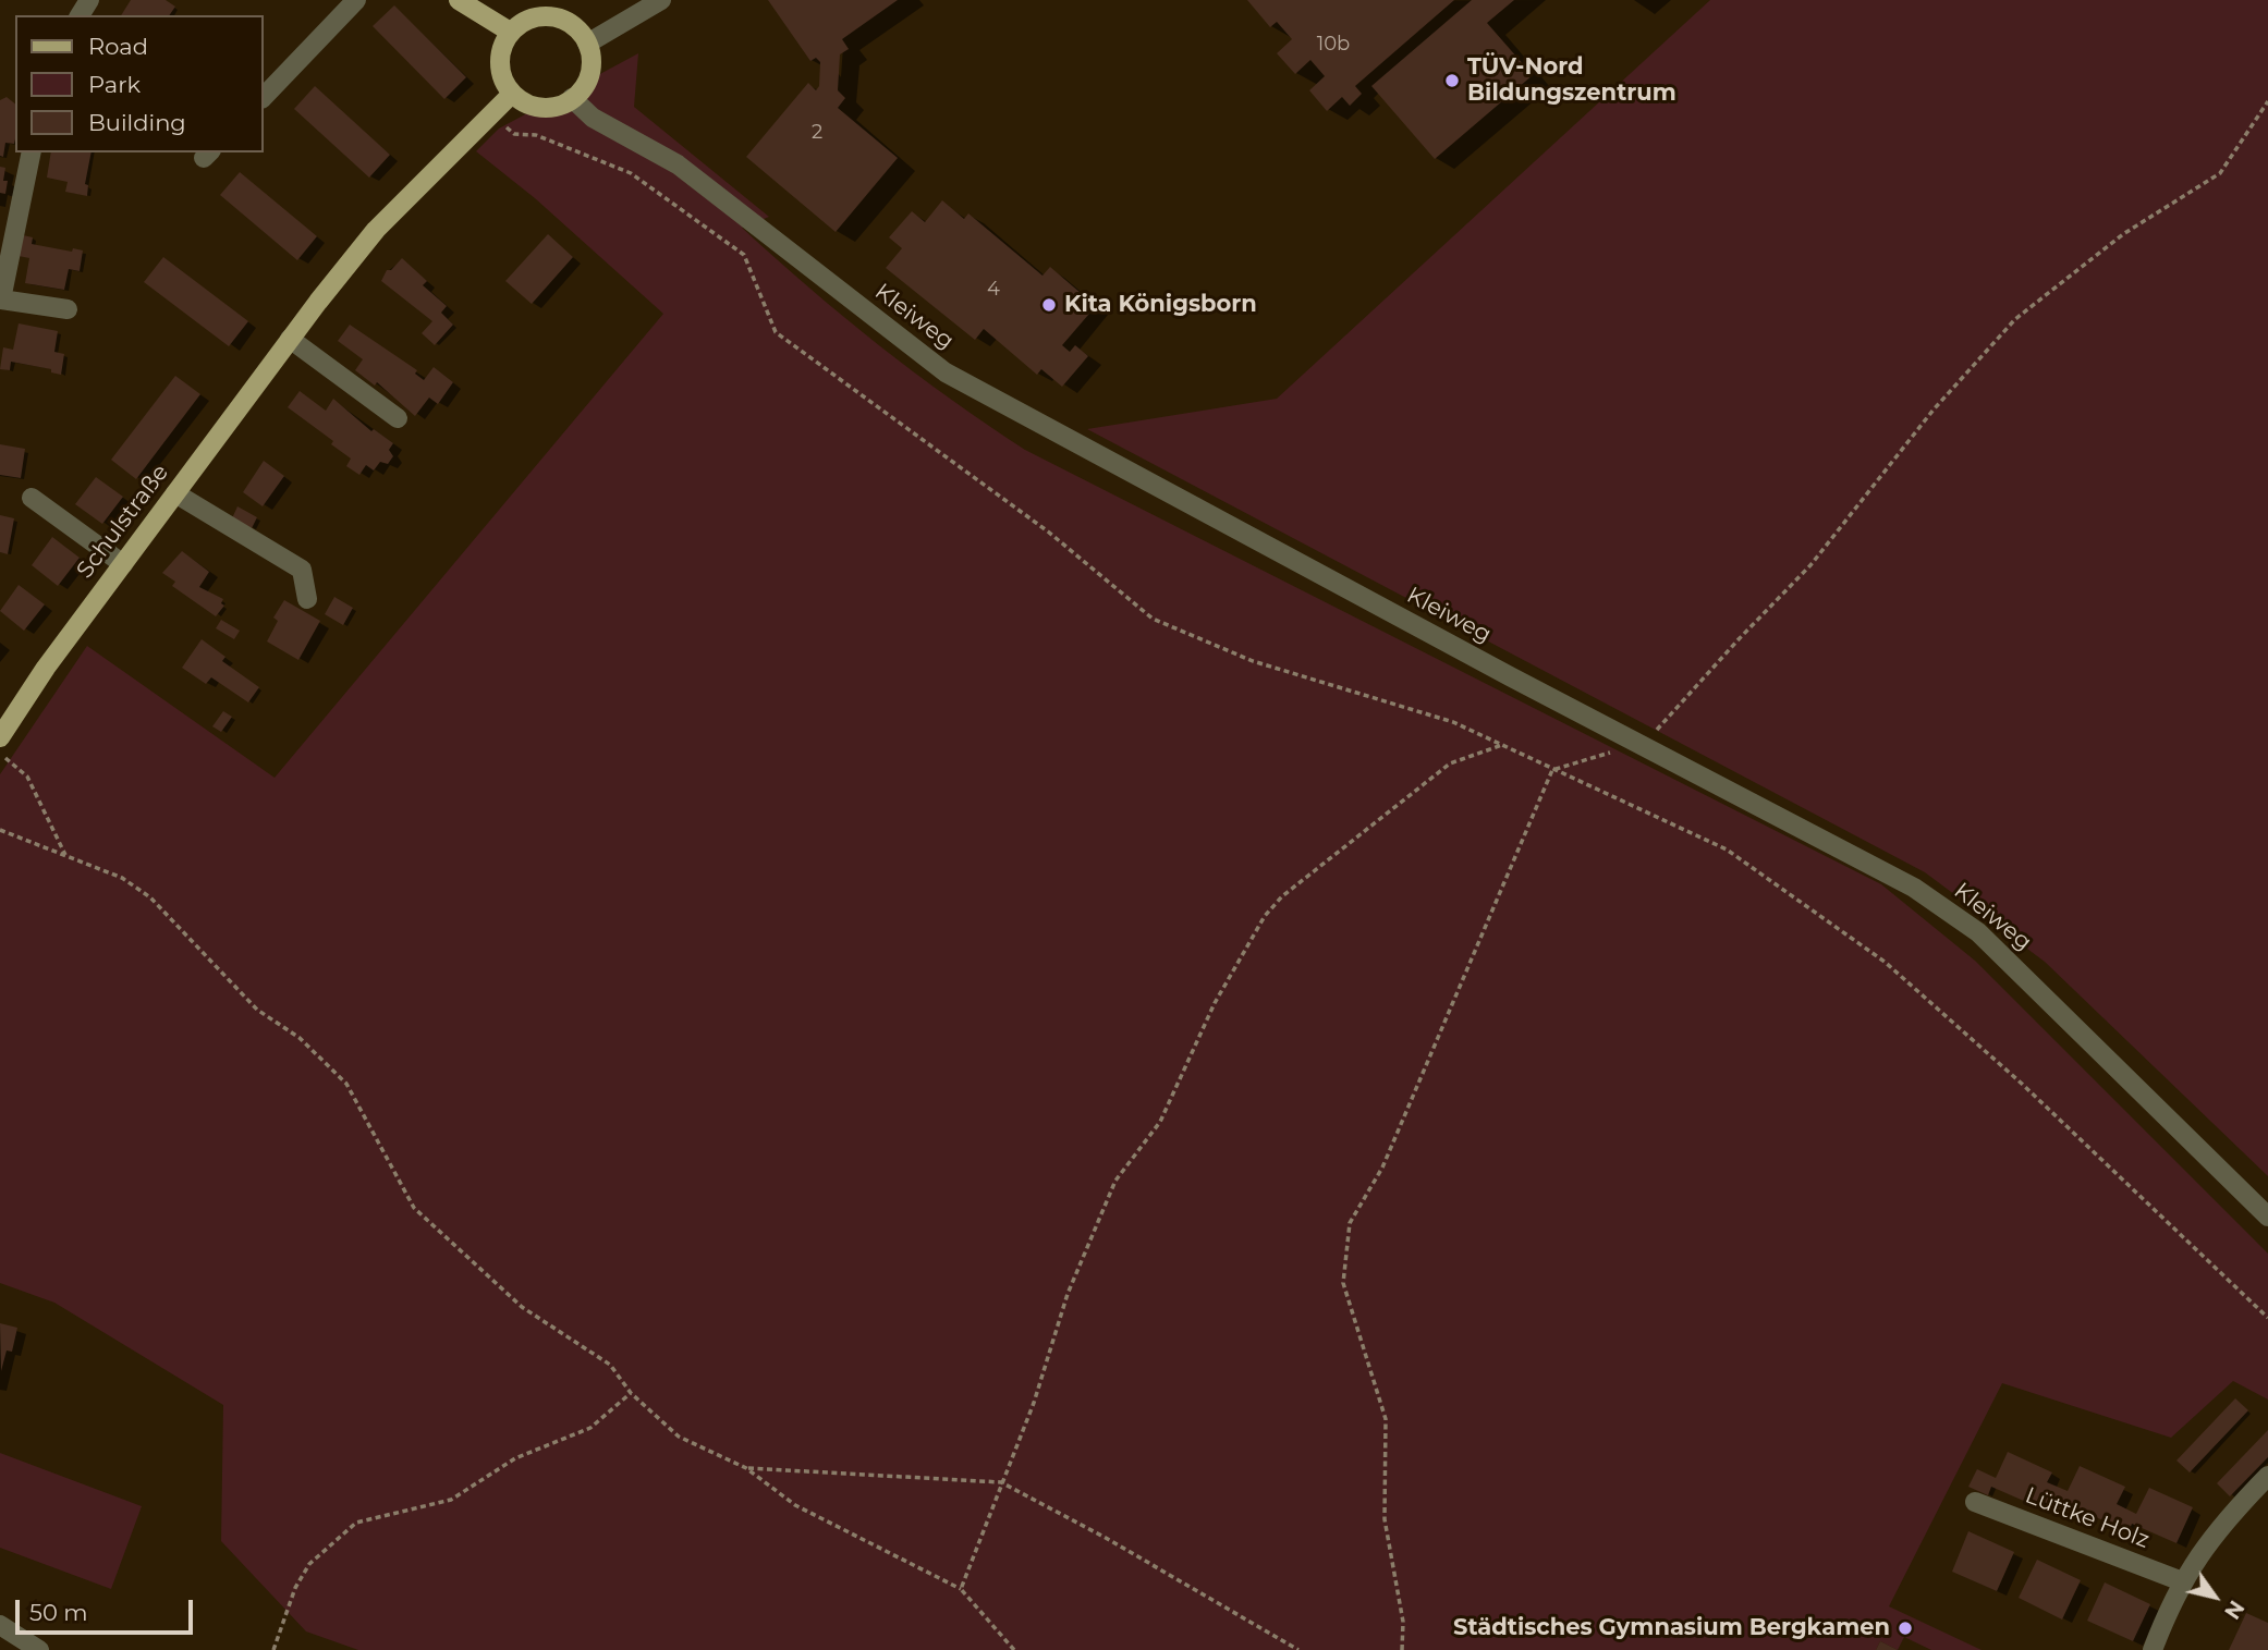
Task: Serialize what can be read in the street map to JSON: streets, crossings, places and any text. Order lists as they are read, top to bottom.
{
  "streets": {
    "main road": ["Schulstraße"],
    "street": ["Kleiweg", "Lüttke Holz"]
  },
  "crossings": [
    ["Kleiweg", "Schulstraße"]
  ],
  "places": ["TÜV-Nord Bildungszentrum", "Kita Königsborn", "Städtisches Gymnasium Bergkamen"],
  "house_numbers": ["10b", "2", "4"],
  "legend": ["Road", "Park", "Building"],
  "scale_bar": "50 m",
  "north": "bottom right"
}
